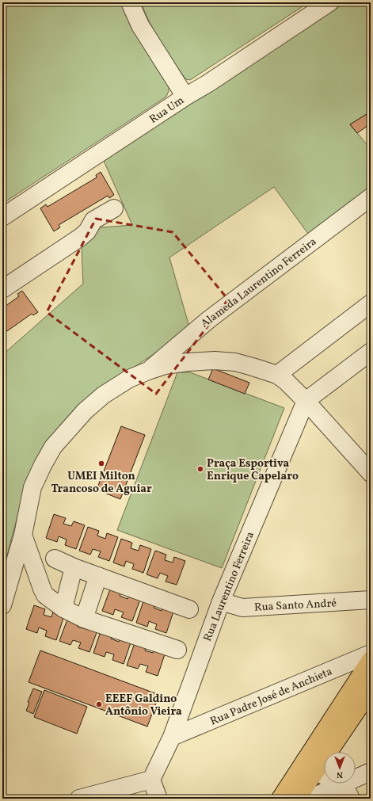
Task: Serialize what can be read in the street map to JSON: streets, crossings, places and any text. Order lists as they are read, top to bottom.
{
  "streets": {
    "street": [
      "Rua Um",
      "Alameda Laurentino Ferreira",
      "Rua Laurentino Ferreira",
      "Rua Santo André",
      "Rua Padre José de Anchieta"
    ]
  },
  "crossings": [
    ["Rua Laurentino Ferreira", "Rua Santo André"],
    ["Rua Laurentino Ferreira", "Rua Padre José de Anchieta"]
  ],
  "places": ["UMEI Milton Trancoso de Aguiar", "Praça Esportiva Enrique Capelaro", "EEEF Galdino Antônio Vieira"],
  "north": "bottom"
}
